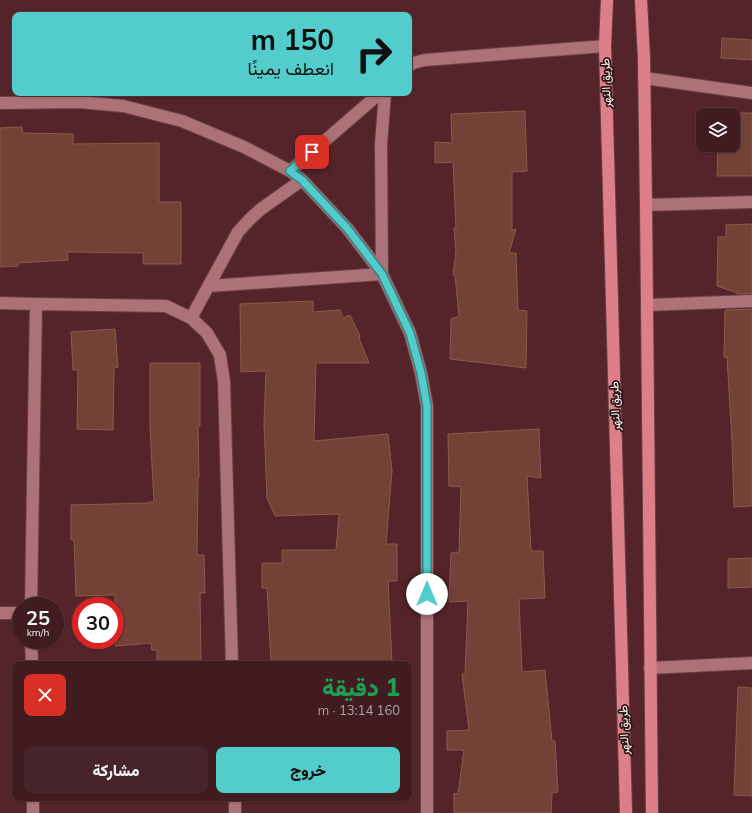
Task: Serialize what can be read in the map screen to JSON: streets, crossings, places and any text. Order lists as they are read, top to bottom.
{
  "streets": {
    "main road": ["طريق النهر"]
  },
  "page": {
    "turn": ["150 m", "انعطف يمينًا"],
    "speed": "25 km/h",
    "limit": "30",
    "heading": ["1 دقيقة", "160 m · 13:14"],
    "buttons": ["خروج", "مشاركة"]
  }
}
